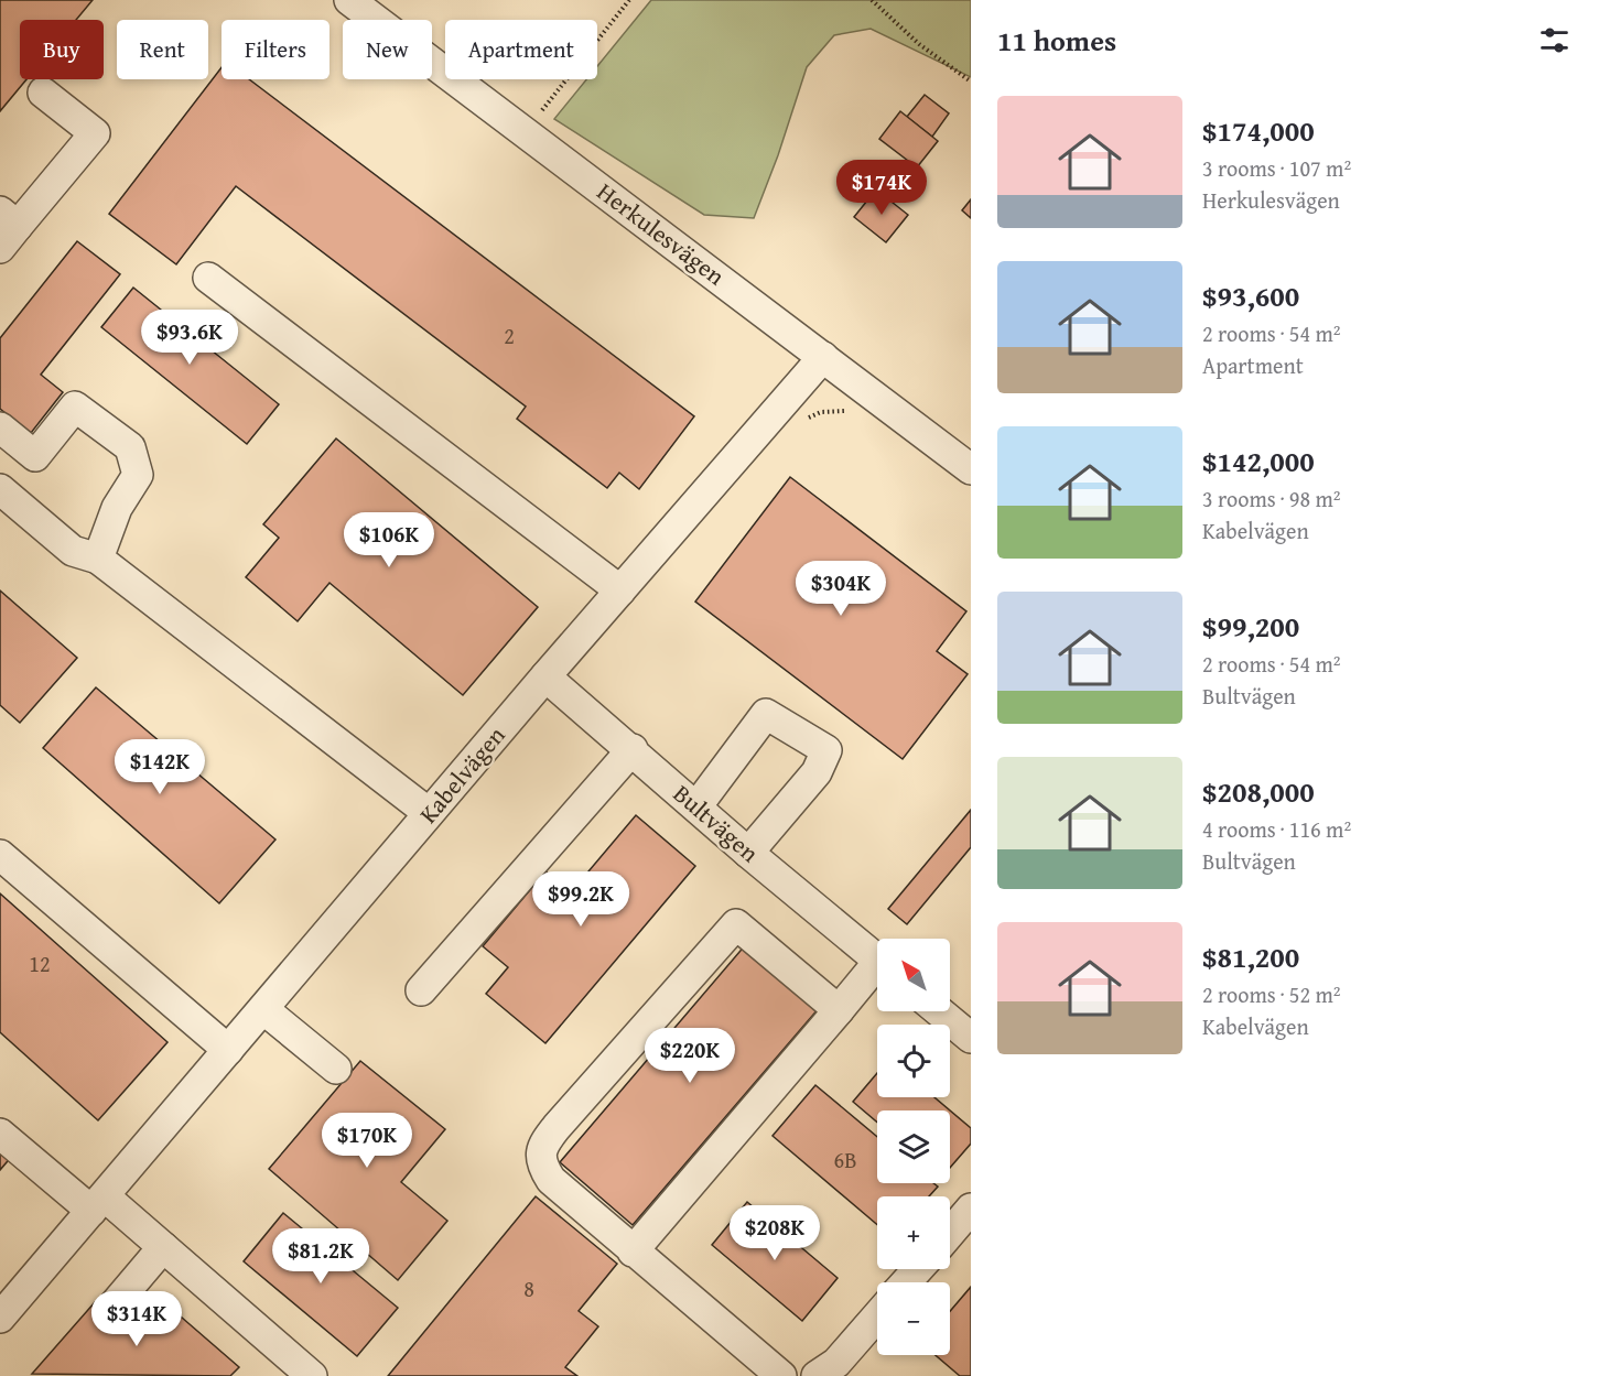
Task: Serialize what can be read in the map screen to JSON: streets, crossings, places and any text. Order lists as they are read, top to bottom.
{
  "streets": {
    "street": ["Herkulesvägen", "Kabelvägen", "Bultvägen"]
  },
  "crossings": [
    ["Herkulesvägen", "Kabelvägen"],
    ["Kabelvägen", "Bultvägen"]
  ],
  "house_numbers": [
    "2",
    "12",
    "6B",
    "8"
  ],
  "north": "top left",
  "page": {
    "heading": "11 homes",
    "chip": [
      "Buy",
      "Rent",
      "Filters",
      "New",
      "Apartment"
    ],
    "list": [
      {
        "name": "$174,000",
        "note": "3 rooms · 107 m² · Herkulesvägen"
      },
      {
        "name": "$93,600",
        "note": "2 rooms · 54 m² · Apartment"
      },
      {
        "name": "$142,000",
        "note": "3 rooms · 98 m² · Kabelvägen"
      },
      {
        "name": "$99,200",
        "note": "2 rooms · 54 m² · Bultvägen"
      },
      {
        "name": "$208,000",
        "note": "4 rooms · 116 m² · Bultvägen"
      },
      {
        "name": "$81,200",
        "note": "2 rooms · 52 m² · Kabelvägen"
      }
    ],
    "price": [
      "$174K",
      "$93.6K",
      "$106K",
      "$304K",
      "$142K",
      "$99.2K",
      "$220K",
      "$170K",
      "$208K",
      "$81.2K",
      "$314K"
    ],
    "map_buttons": ["+", "−"]
  }
}
